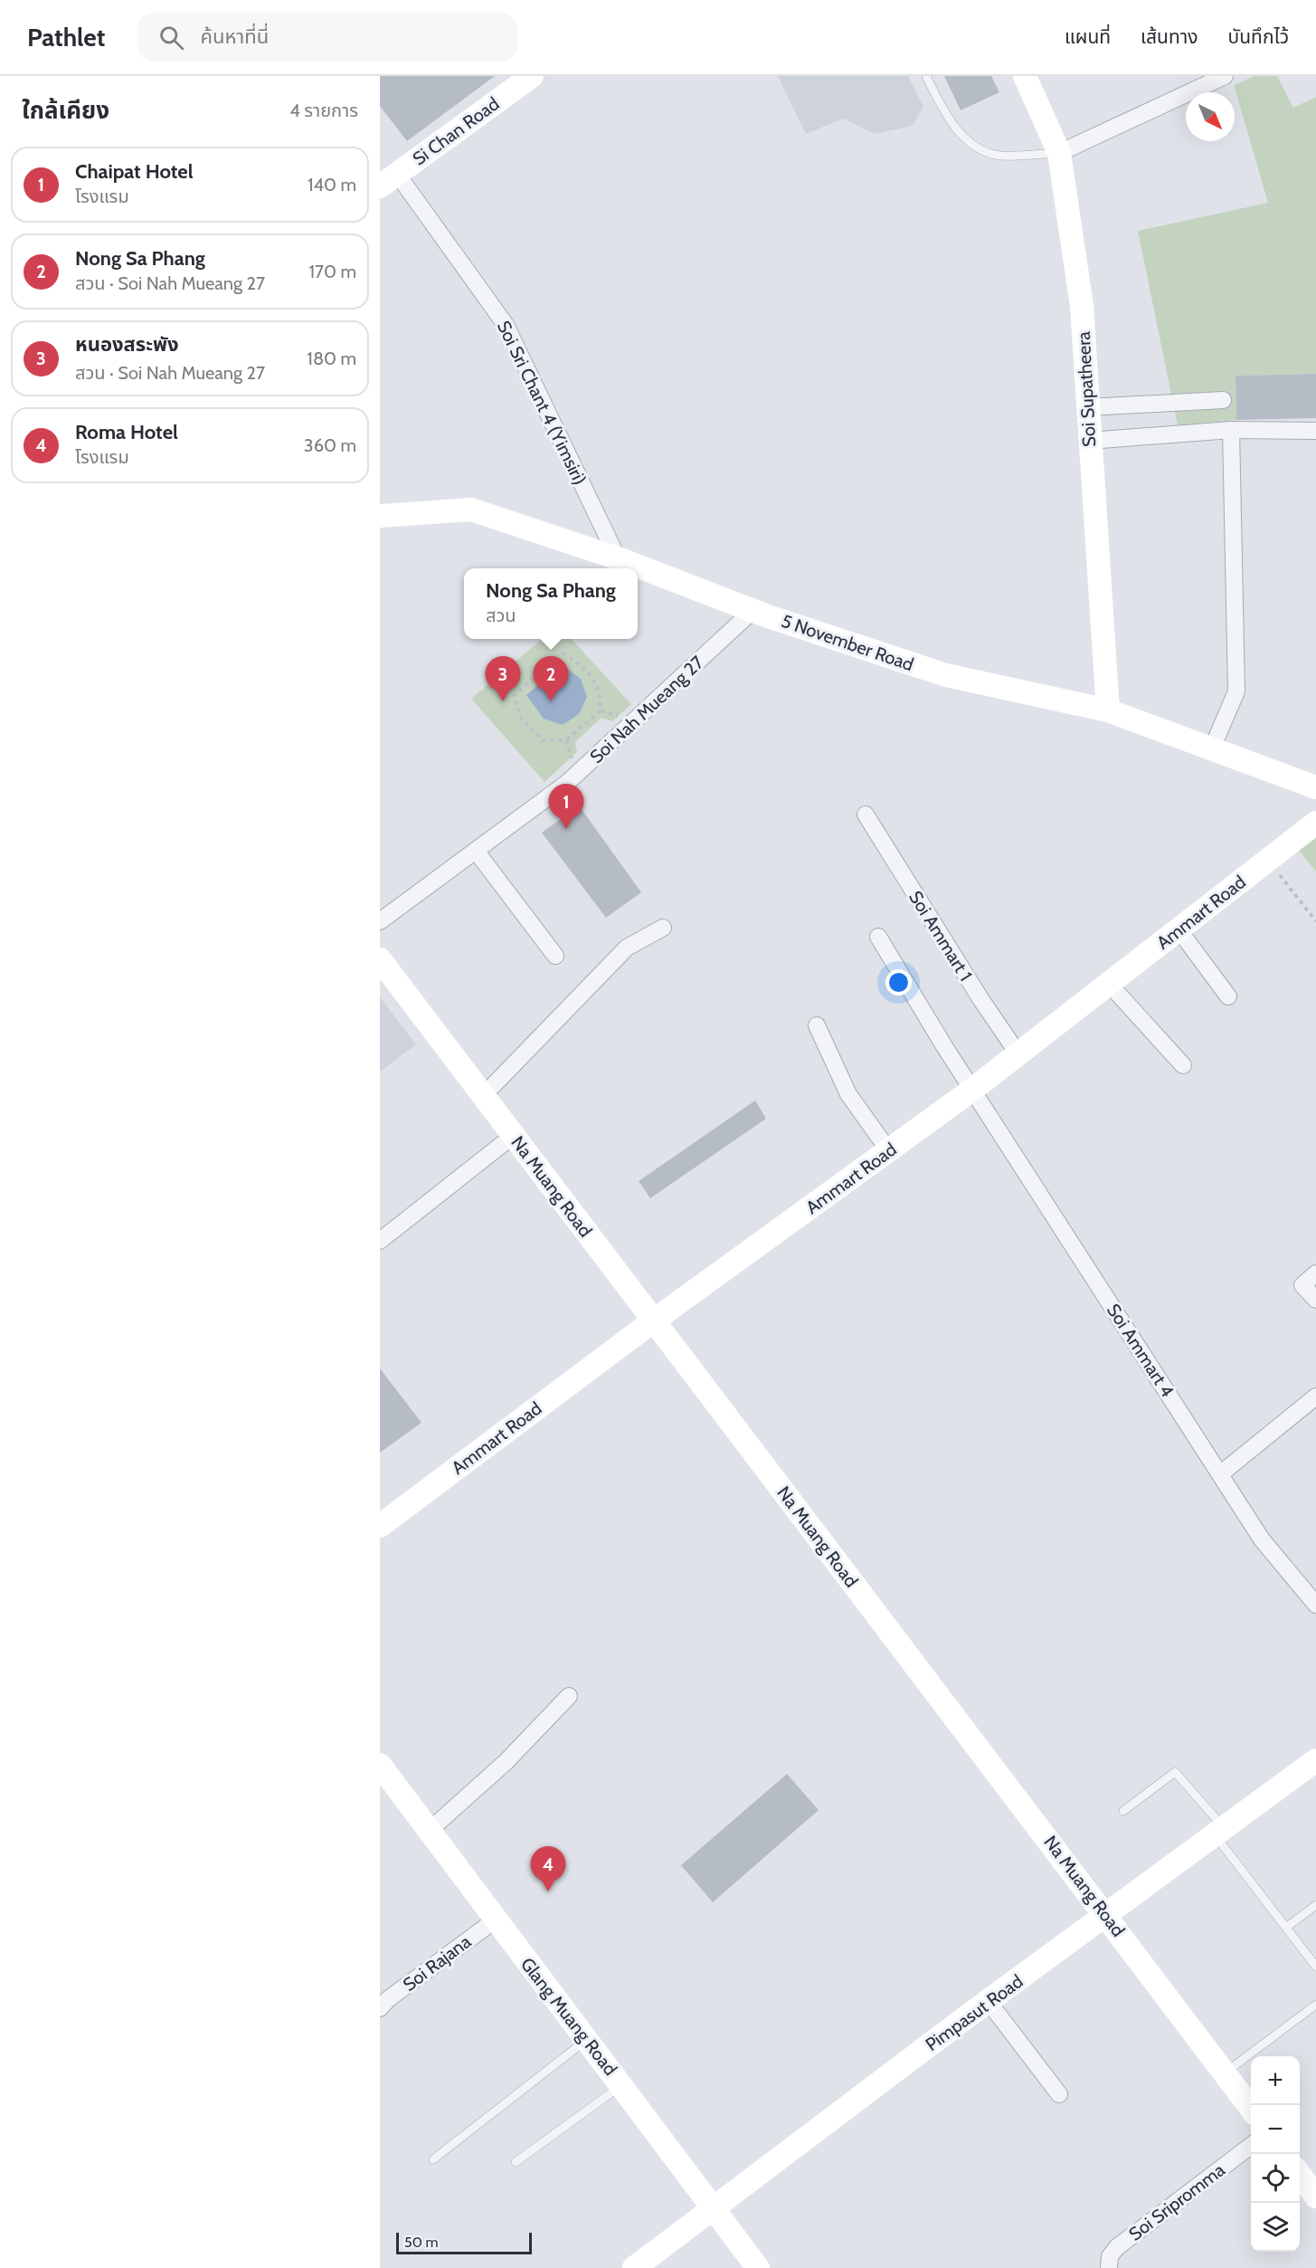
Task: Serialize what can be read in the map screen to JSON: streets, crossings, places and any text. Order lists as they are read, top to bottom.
{
  "streets": {
    "street": [
      "Si Chan Road",
      "Soi Supatheera",
      "Soi Sri Chant 4 (Yimsiri)",
      "5 November Road",
      "Soi Nah Mueang 27",
      "Ammart Road",
      "Soi Ammart 1",
      "Na Muang Road",
      "Soi Ammart 4",
      "Soi Rajana",
      "Pimpasut Road",
      "Glang Muang Road",
      "Soi Sripromma"
    ]
  },
  "crossings": [
    ["Si Chan Road", "Soi Sri Chant 4 (Yimsiri)"],
    ["Soi Supatheera", "5 November Road"],
    ["Soi Sri Chant 4 (Yimsiri)", "5 November Road"],
    ["5 November Road", "Soi Nah Mueang 27"],
    ["Ammart Road", "Soi Ammart 1"],
    ["Ammart Road", "Na Muang Road"],
    ["Ammart Road", "Soi Ammart 4"],
    ["Na Muang Road", "Pimpasut Road"],
    ["Soi Rajana", "Glang Muang Road"],
    ["Pimpasut Road", "Glang Muang Road"]
  ],
  "scale_bar": "50 m",
  "north": "bottom right",
  "page": {
    "header": "Pathlet",
    "search": "ค้นหาที่นี่",
    "nav": ["แผนที่", "เส้นทาง", "บันทึกไว้"],
    "heading": ["ใกล้เคียง", "4 รายการ"],
    "list": [
      {
        "mark": "1",
        "name": "Chaipat Hotel",
        "note": "โรงแรม",
        "value": "140 m"
      },
      {
        "mark": "2",
        "name": "Nong Sa Phang",
        "note": "สวน · Soi Nah Mueang 27",
        "value": "170 m"
      },
      {
        "mark": "3",
        "name": "หนองสระพัง",
        "note": "สวน · Soi Nah Mueang 27",
        "value": "180 m"
      },
      {
        "mark": "4",
        "name": "Roma Hotel",
        "note": "โรงแรม",
        "value": "360 m"
      }
    ],
    "popup": ["Nong Sa Phang", "สวน"],
    "pins": [
      "2",
      "3",
      "1",
      "4"
    ],
    "map_buttons": ["+", "−"],
    "scale": "50 m"
  }
}
